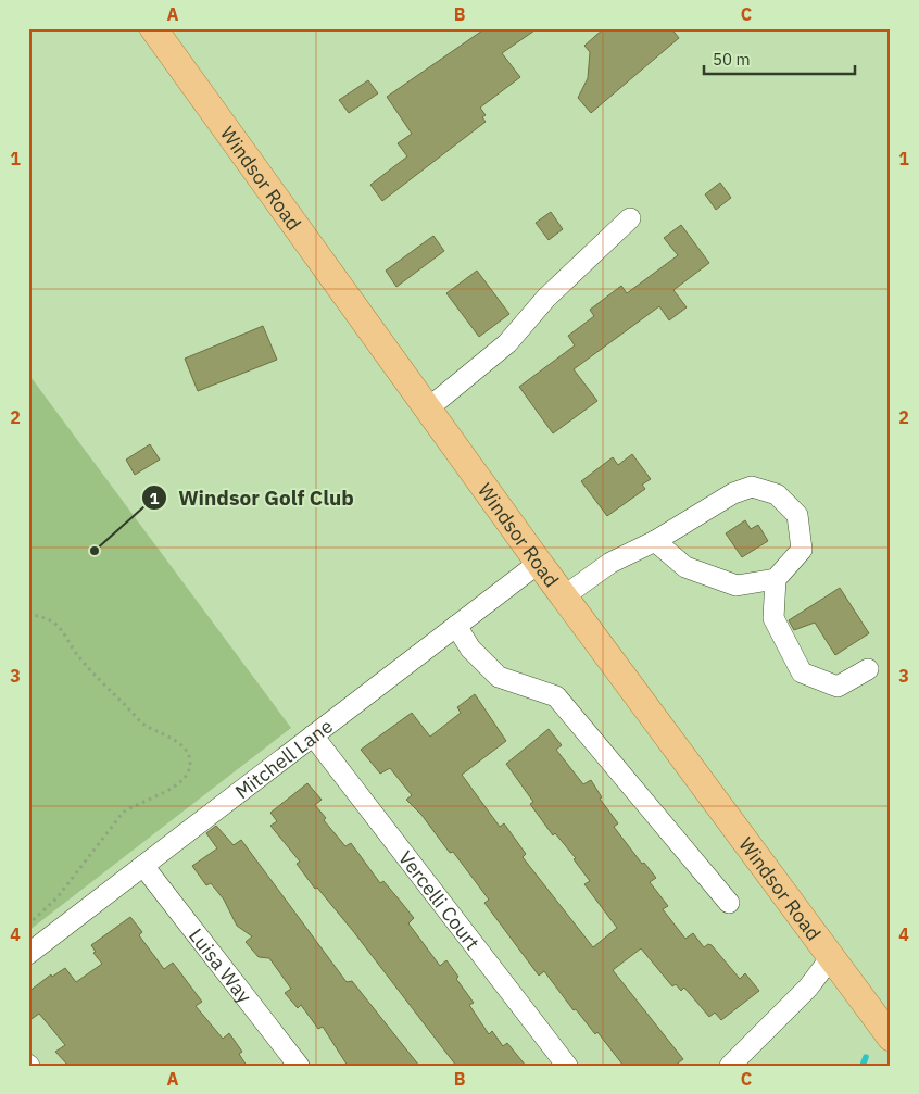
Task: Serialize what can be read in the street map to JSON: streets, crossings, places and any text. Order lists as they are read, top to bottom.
{
  "streets": {
    "main road": ["Windsor Road"],
    "street": ["Mitchell Lane", "Vercelli Court", "Luisa Way"]
  },
  "crossings": [
    ["Windsor Road", "Mitchell Lane"],
    ["Mitchell Lane", "Vercelli Court"],
    ["Mitchell Lane", "Luisa Way"]
  ],
  "places": ["Windsor Golf Club"],
  "scale_bar": "50 m",
  "grid": {
    "columns": ["A", "B", "C"],
    "rows": [
      "1",
      "2",
      "3",
      "4"
    ]
  }
}
